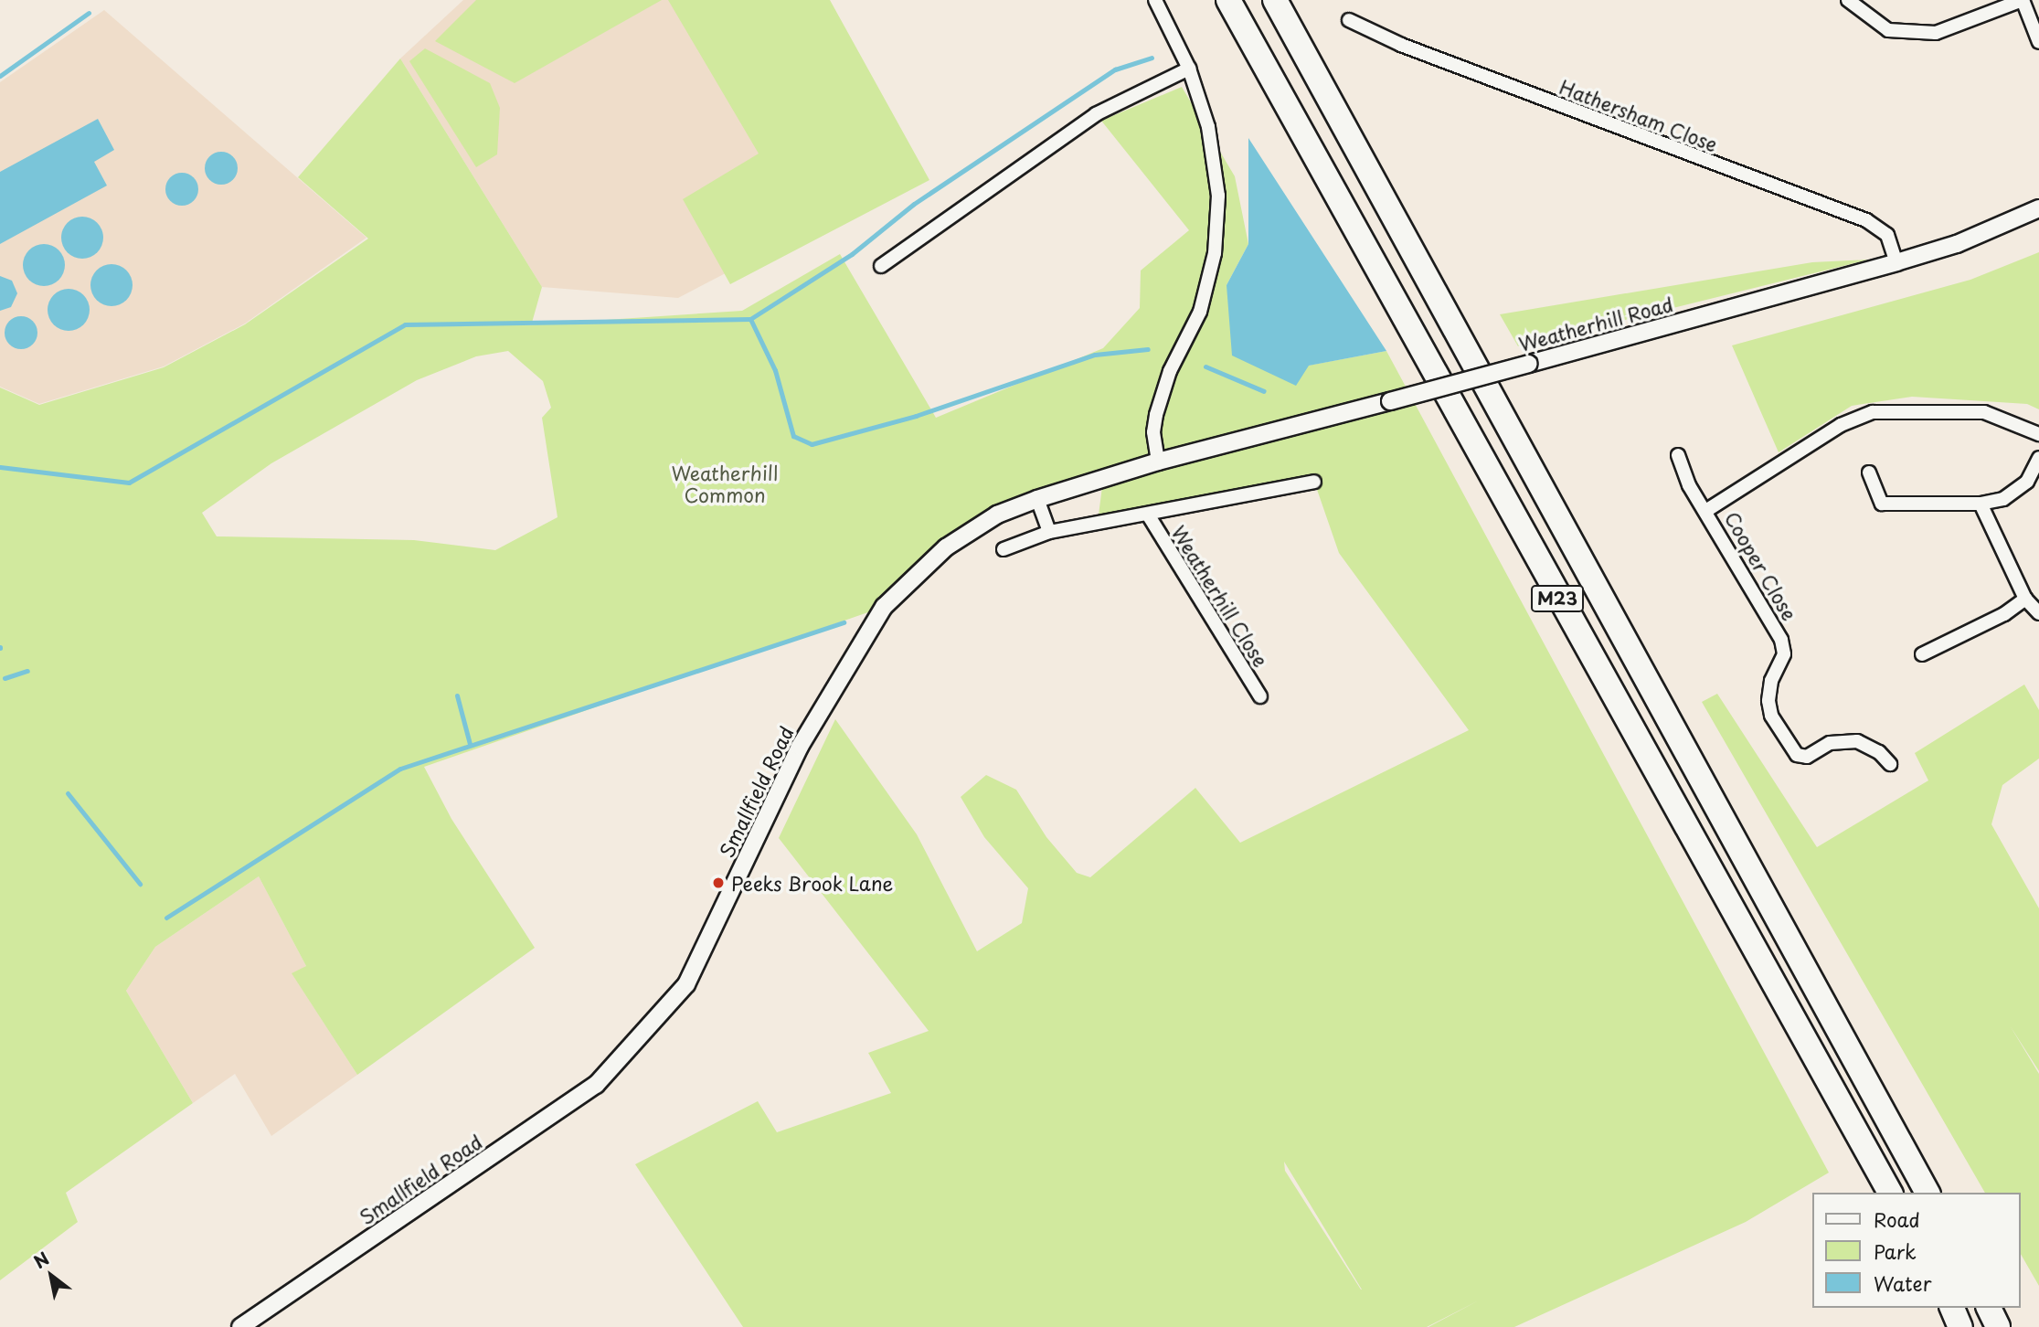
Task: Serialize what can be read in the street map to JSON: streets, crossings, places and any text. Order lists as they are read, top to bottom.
{
  "streets": {
    "highway": ["M23"],
    "street": [
      "Hathersham Close",
      "Weatherhill Road",
      "Cooper Close",
      "Weatherhill Close",
      "Smallfield Road"
    ]
  },
  "crossings": [
    ["Hathersham Close", "Weatherhill Road"],
    ["Weatherhill Road", "Smallfield Road"]
  ],
  "parks": ["Weatherhill Common"],
  "places": ["Peeks Brook Lane"],
  "legend": ["Road", "Park", "Water"],
  "north": "top left"
}
